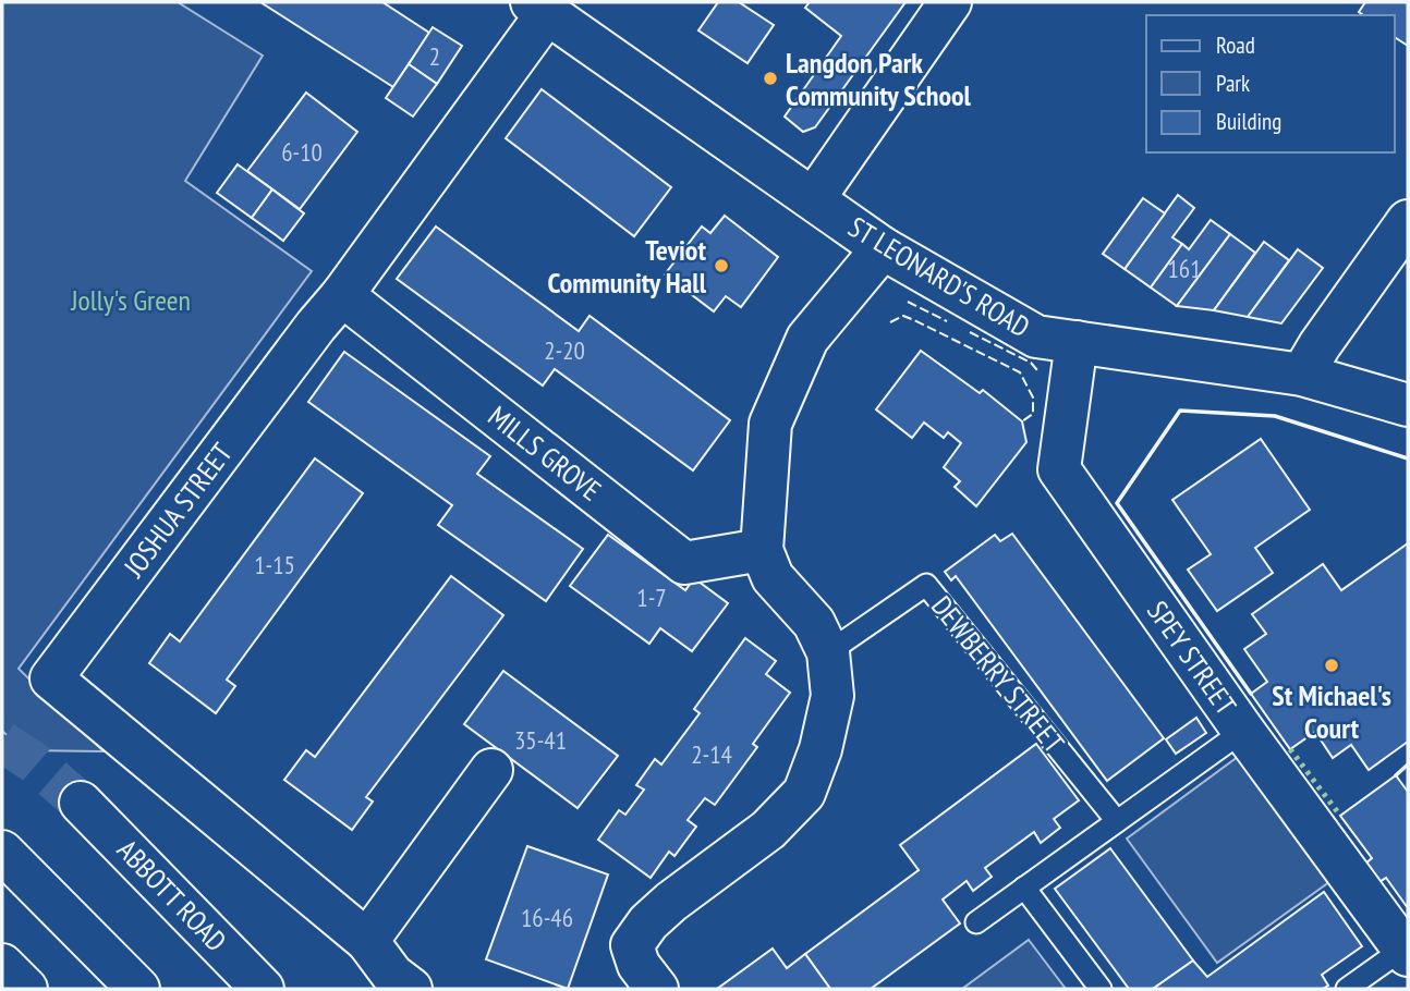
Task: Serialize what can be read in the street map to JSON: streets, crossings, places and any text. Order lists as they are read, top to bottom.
{
  "streets": {
    "main road": [
      "ST LEONARD'S ROAD",
      "MILLS GROVE",
      "JOSHUA STREET",
      "SPEY STREET",
      "ABBOTT ROAD"
    ],
    "lane": ["DEWBERRY STREET"]
  },
  "crossings": [
    ["ST LEONARD'S ROAD", "JOSHUA STREET"],
    ["ST LEONARD'S ROAD", "SPEY STREET"],
    ["MILLS GROVE", "JOSHUA STREET"]
  ],
  "parks": ["Jolly's Green"],
  "places": ["Langdon Park Community School", "Teviot Community Hall", "St Michael's Court"],
  "house_numbers": [
    "2",
    "6-10",
    "161",
    "2-20",
    "1-15",
    "1-7",
    "35-41",
    "2-14",
    "16-46"
  ],
  "legend": ["Road", "Park", "Building"]
}
